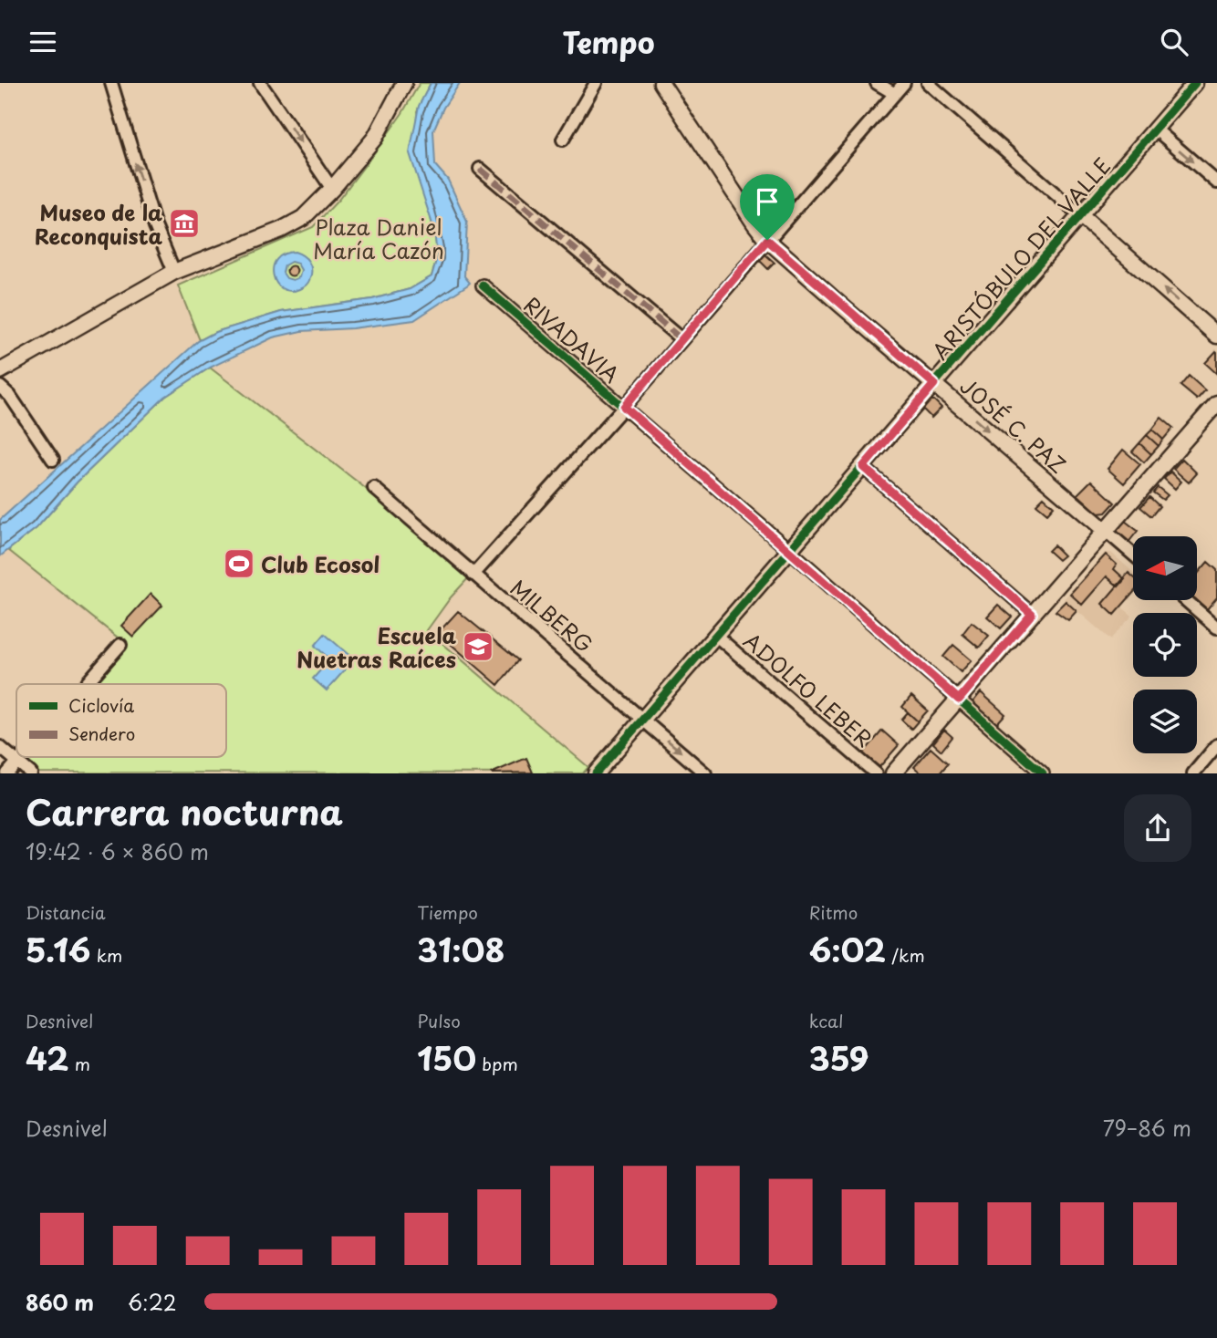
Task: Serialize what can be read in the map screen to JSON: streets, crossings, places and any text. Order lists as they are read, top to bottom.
{
  "streets": {
    "street": [
      "ARISTÓBULO DEL VALLE",
      "RIVADAVIA",
      "JOSÉ C. PAZ",
      "MILBERG",
      "ADOLFO LEBER"
    ]
  },
  "crossings": [
    ["ARISTÓBULO DEL VALLE", "RIVADAVIA"],
    ["ARISTÓBULO DEL VALLE", "JOSÉ C. PAZ"],
    ["ARISTÓBULO DEL VALLE", "MILBERG"],
    ["ARISTÓBULO DEL VALLE", "ADOLFO LEBER"]
  ],
  "parks": ["Plaza Daniel María Cazón"],
  "places": {
    "museum": ["Museo de la Reconquista"],
    "sports": ["Club Ecosol"],
    "school or university": ["Escuela Nuetras Raíces"]
  },
  "legend": ["Ciclovía", "Sendero"],
  "north": "left",
  "page": {
    "header": "Tempo",
    "heading": ["Carrera nocturna", "19:42 · 6 × 860 m"],
    "stats": [
      ["Distancia", "5.16 km"],
      ["Tiempo", "31:08"],
      ["Ritmo", "6:02 /km"],
      ["Desnivel", "42 m"],
      ["Pulso", "150 bpm"],
      ["kcal", "359"]
    ],
    "chart": ["Desnivel", "79–86 m"],
    "list": [
      {
        "name": "860 m",
        "note": "6:22"
      }
    ]
  }
}
